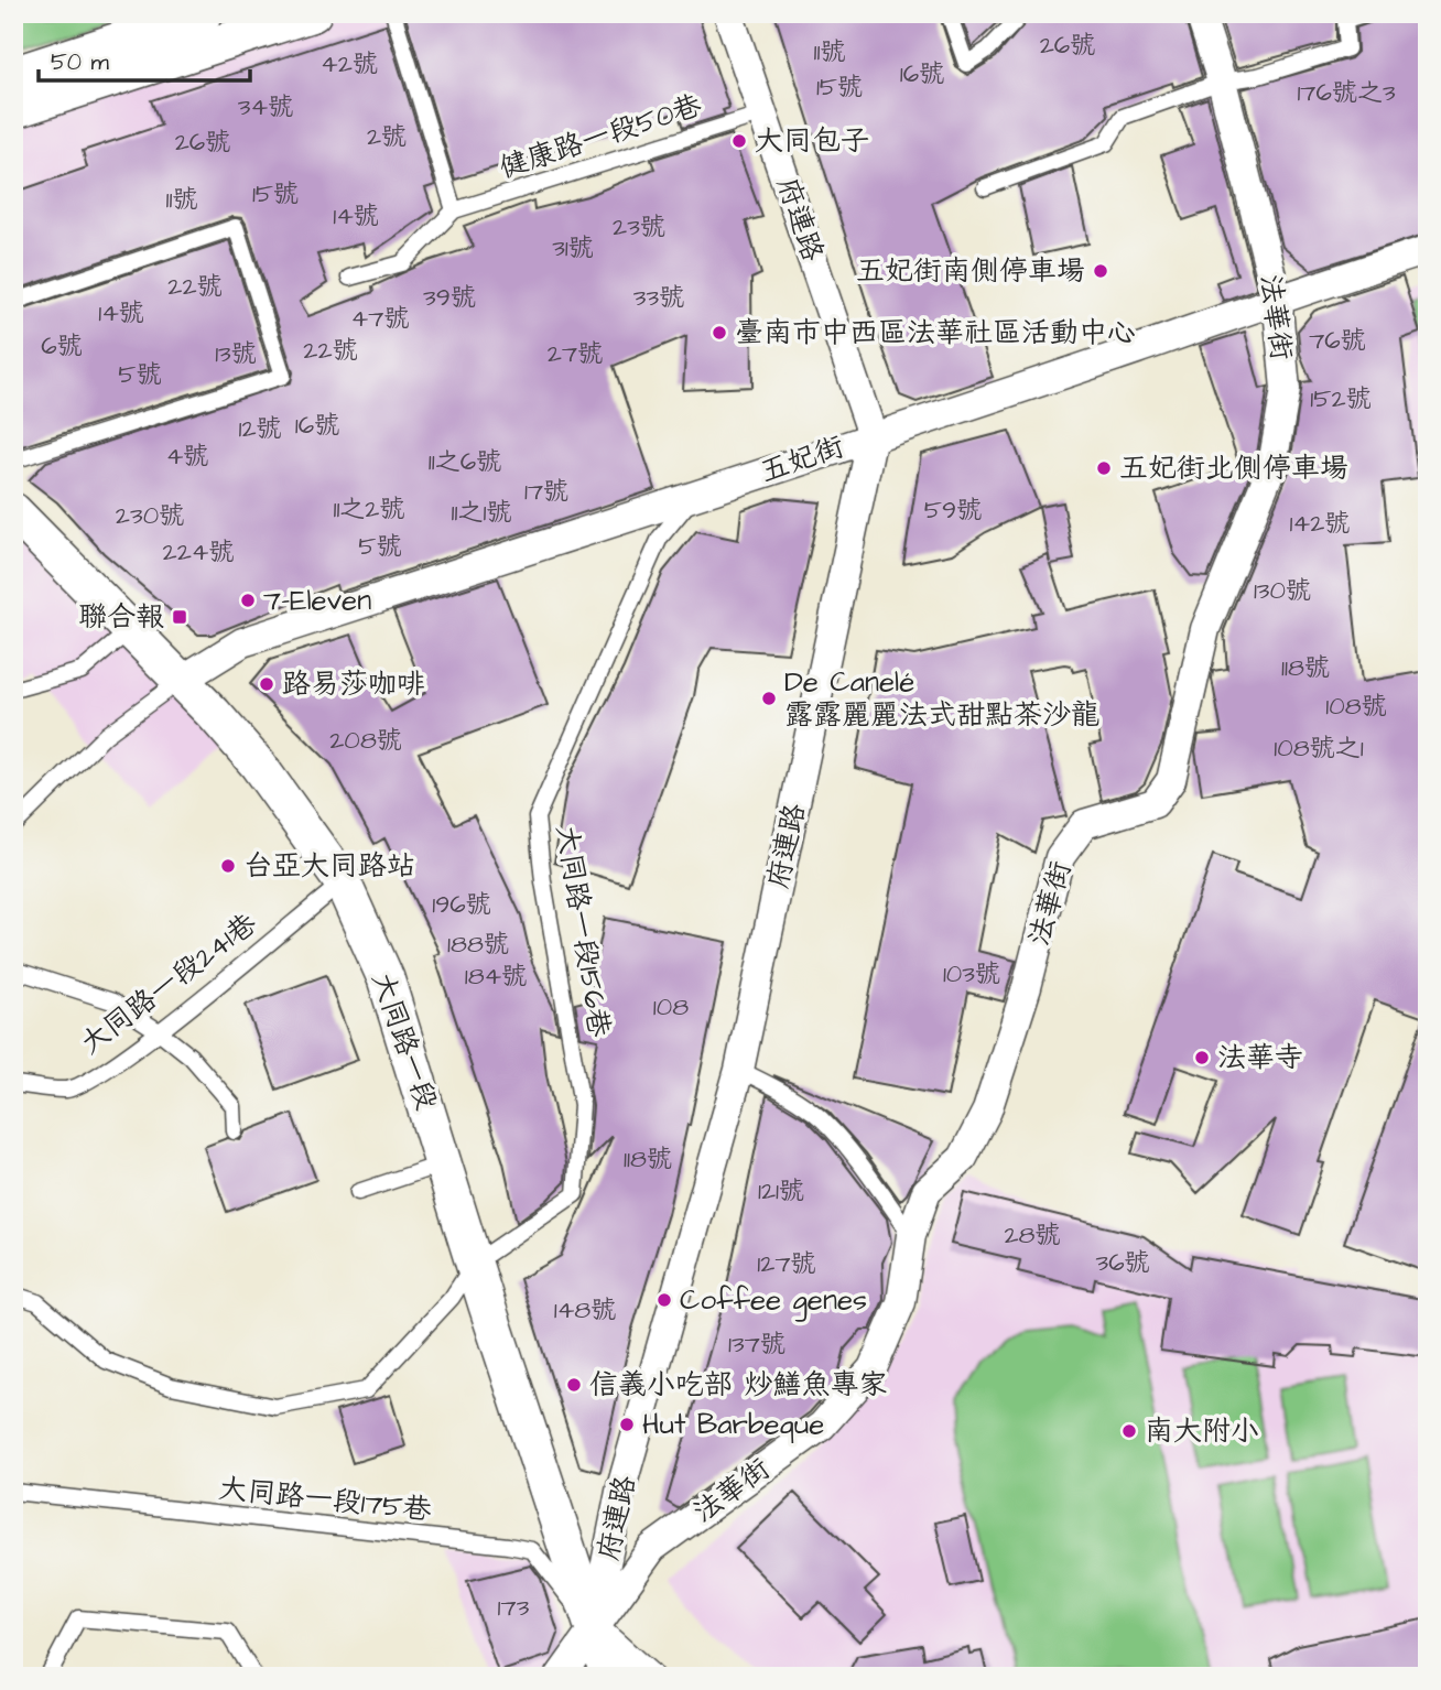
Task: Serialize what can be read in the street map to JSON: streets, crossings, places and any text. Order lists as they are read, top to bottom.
{
  "streets": {
    "street": [
      "府連路",
      "法華街",
      "五妃街",
      "大同路一段"
    ],
    "lane": [
      "健康路一段50巷",
      "大同路一段156巷",
      "大同路一段241巷",
      "大同路一段175巷"
    ]
  },
  "crossings": [
    ["健康路一段50巷", "府連路"],
    ["府連路", "法華街"],
    ["府連路", "五妃街"],
    ["府連路", "大同路一段"],
    ["府連路", "大同路一段175巷"],
    ["法華街", "五妃街"],
    ["法華街", "大同路一段"],
    ["法華街", "大同路一段175巷"],
    ["五妃街", "大同路一段156巷"],
    ["五妃街", "大同路一段"],
    ["大同路一段156巷", "大同路一段"],
    ["大同路一段241巷", "大同路一段"],
    ["大同路一段", "大同路一段175巷"]
  ],
  "places": {
    "other": [
      "大同包子",
      "五妃街南側停車場",
      "臺南市中西區法華社區活動中心",
      "五妃街北側停車場",
      "7-Eleven",
      "路易莎咖啡",
      "De Canelé 露露麗麗法式甜點茶沙龍",
      "台亞大同路站",
      "法華寺",
      "Coffee genes",
      "信義小吃部 炒鱔魚專家",
      "Hut Barbeque",
      "南大附小"
    ],
    "transit": ["聯合報"]
  },
  "house_numbers": [
    "26號",
    "11號",
    "42號",
    "16號",
    "15號",
    "176號之3",
    "34號",
    "2號",
    "26號",
    "15號",
    "11號",
    "14號",
    "23號",
    "31號",
    "22號",
    "39號",
    "33號",
    "14號",
    "47號",
    "76號",
    "6號",
    "22號",
    "13號",
    "27號",
    "5號",
    "152號",
    "16號",
    "12號",
    "4號",
    "11之6號",
    "17號",
    "11之2號",
    "59號",
    "11之1號",
    "230號",
    "142號",
    "5號",
    "224號",
    "130號",
    "118號",
    "108號",
    "208號",
    "108號之1",
    "196號",
    "188號",
    "103號",
    "184號",
    "108",
    "118號",
    "121號",
    "28號",
    "36號",
    "127號",
    "148號",
    "137號",
    "173"
  ],
  "scale_bar": "50 m"
}
